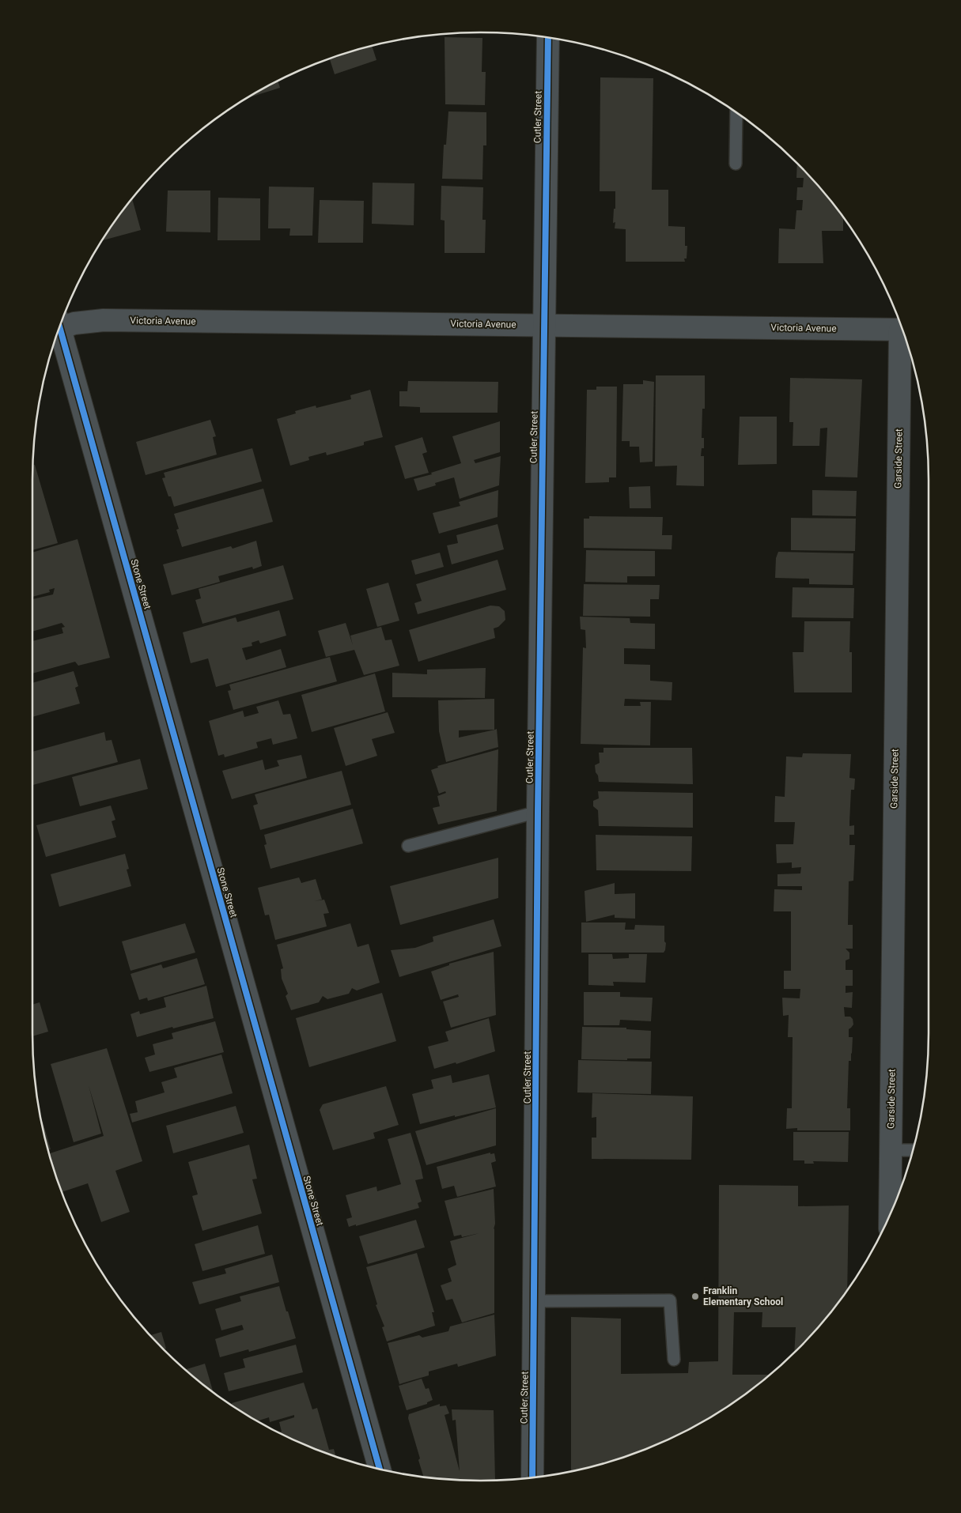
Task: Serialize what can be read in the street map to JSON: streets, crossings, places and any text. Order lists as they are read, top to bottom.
{
  "streets": {
    "street": [
      "Cutler Street",
      "Victoria Avenue",
      "Garside Street",
      "Stone Street"
    ]
  },
  "crossings": [
    ["Cutler Street", "Victoria Avenue"]
  ],
  "places": ["Franklin Elementary School"]
}
